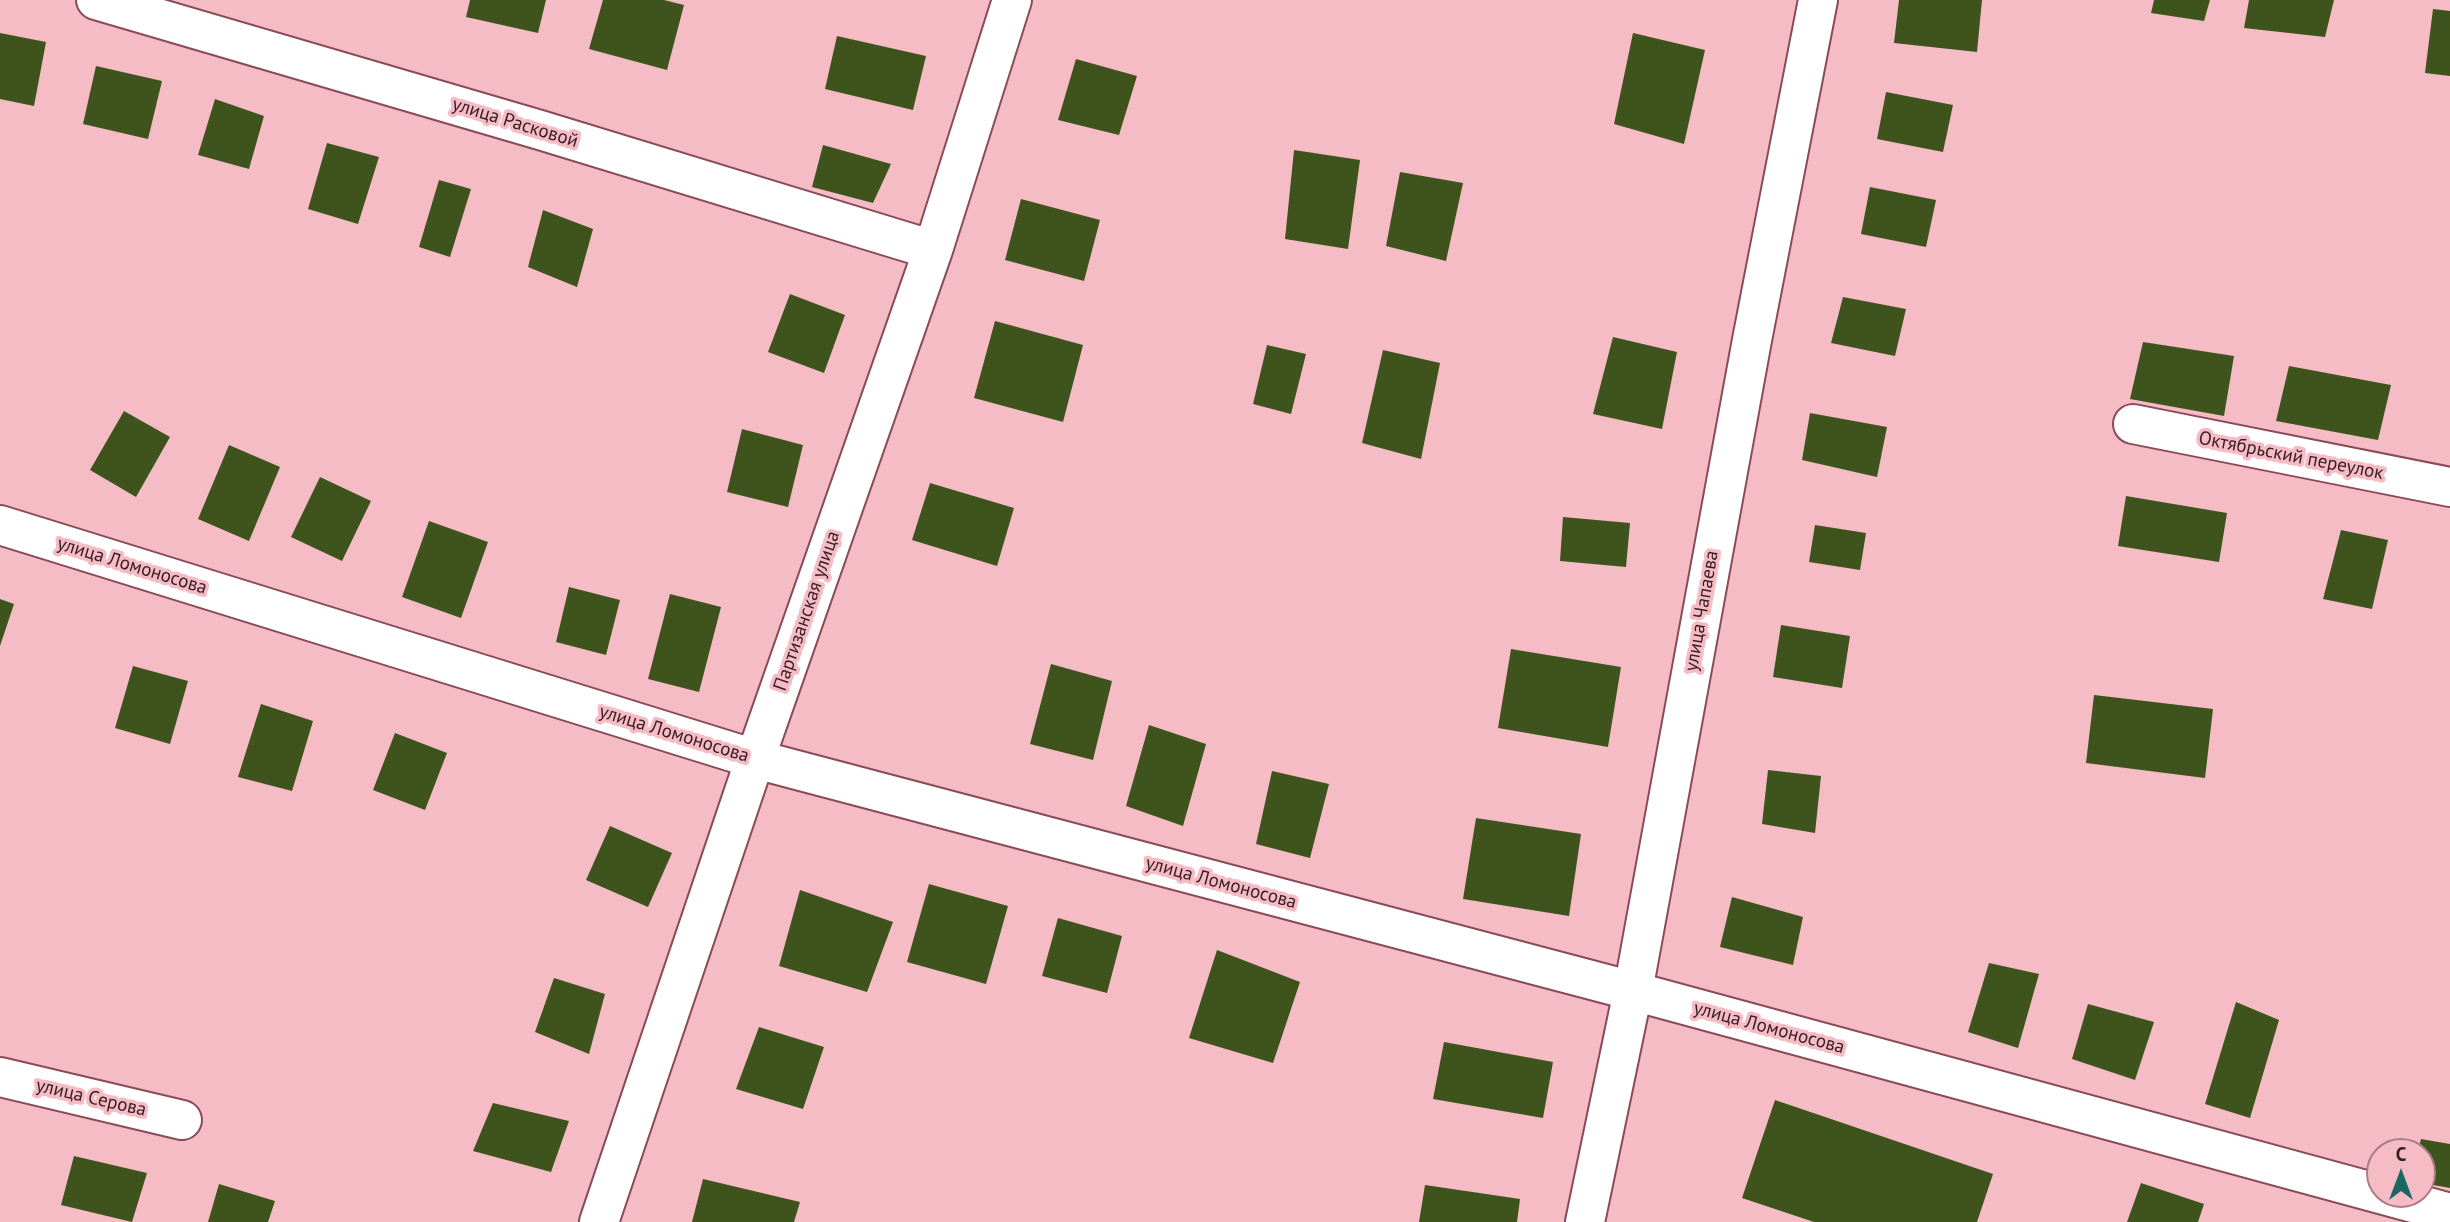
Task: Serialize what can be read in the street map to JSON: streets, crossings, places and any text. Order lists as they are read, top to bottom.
{
  "streets": {
    "street": [
      "улица Расковой",
      "Октябрьский переулок",
      "улица Ломоносова",
      "Партизанская улица",
      "улица Чапаева",
      "улица Серова"
    ]
  },
  "crossings": [
    ["улица Расковой", "Партизанская улица"],
    ["улица Ломоносова", "Партизанская улица"],
    ["улица Ломоносова", "улица Чапаева"]
  ],
  "north": "top"
}
